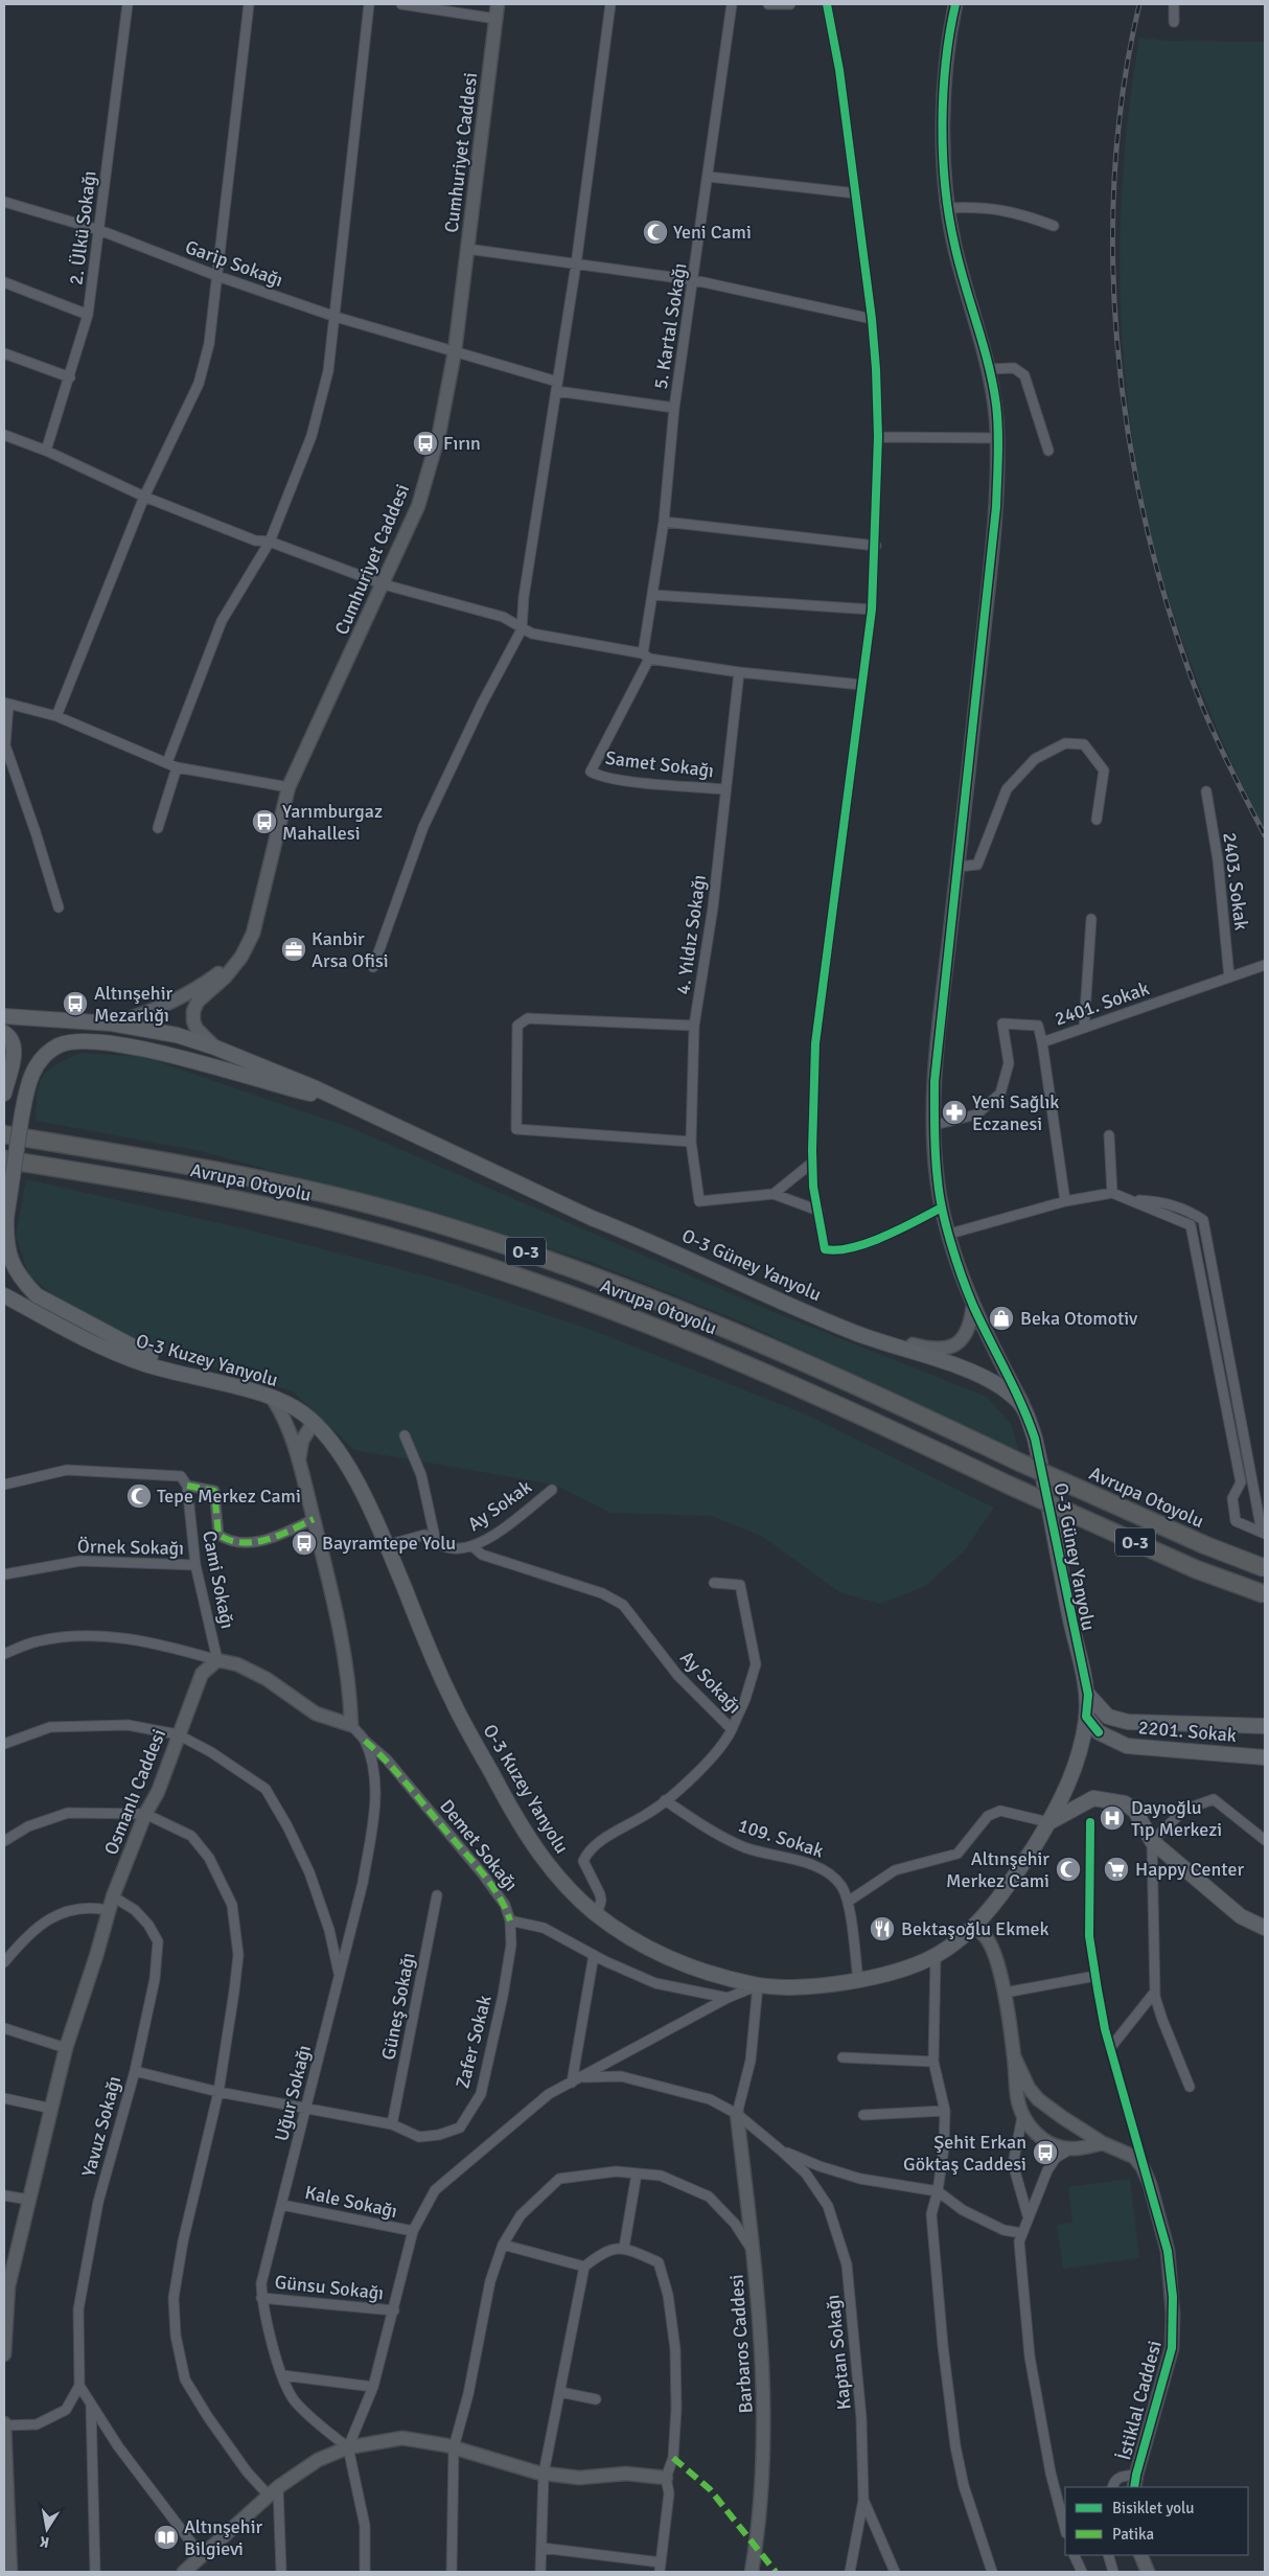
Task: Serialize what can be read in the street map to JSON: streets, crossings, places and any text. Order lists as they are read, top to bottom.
{
  "streets": {
    "highway": ["Avrupa Otoyolu", "O-3"],
    "main road": [
      "Cumhuriyet Caddesi",
      "O-3 Güney Yanyolu",
      "O-3 Kuzey Yanyolu",
      "2201. Sokak",
      "Osmanlı Caddesi",
      "Barbaros Caddesi",
      "İstiklal Caddesi"
    ],
    "street": [
      "2. Ülkü Sokağı",
      "Garip Sokağı",
      "5. Kartal Sokağı",
      "Samet Sokağı",
      "2403. Sokak",
      "4. Yıldız Sokağı",
      "2401. Sokak",
      "Ay Sokak",
      "Örnek Sokağı",
      "Cami Sokağı",
      "Ay Sokağı",
      "109. Sokak",
      "Demet Sokağı",
      "Güneş Sokağı",
      "Zafer Sokak",
      "Uğur Sokağı",
      "Yavuz Sokağı",
      "Kale Sokağı",
      "Günsu Sokağı",
      "Kaptan Sokağı"
    ]
  },
  "crossings": [
    ["Cumhuriyet Caddesi", "Garip Sokağı"],
    ["2. Ülkü Sokağı", "Garip Sokağı"],
    ["Garip Sokağı", "5. Kartal Sokağı"],
    ["5. Kartal Sokağı", "Samet Sokağı"],
    ["Samet Sokağı", "4. Yıldız Sokağı"],
    ["2403. Sokak", "2401. Sokak"],
    ["O-3 Güney Yanyolu", "O-3 Kuzey Yanyolu"],
    ["O-3 Güney Yanyolu", "2201. Sokak"],
    ["O-3 Kuzey Yanyolu", "Ay Sokak"],
    ["O-3 Kuzey Yanyolu", "Ay Sokağı"],
    ["O-3 Kuzey Yanyolu", "2201. Sokak"],
    ["O-3 Kuzey Yanyolu", "109. Sokak"],
    ["O-3 Kuzey Yanyolu", "İstiklal Caddesi"],
    ["Ay Sokak", "Ay Sokağı"],
    ["Örnek Sokağı", "Cami Sokağı"],
    ["Cami Sokağı", "Osmanlı Caddesi"],
    ["Ay Sokağı", "109. Sokak"],
    ["Osmanlı Caddesi", "Yavuz Sokağı"],
    ["Demet Sokağı", "Zafer Sokak"],
    ["Demet Sokağı", "Uğur Sokağı"],
    ["Güneş Sokağı", "Zafer Sokak"],
    ["Zafer Sokak", "Uğur Sokağı"],
    ["Zafer Sokak", "Yavuz Sokağı"],
    ["Uğur Sokağı", "Kale Sokağı"],
    ["Uğur Sokağı", "Günsu Sokağı"]
  ],
  "places": {
    "mosque": ["Yeni Cami", "Tepe Merkez Cami", "Altınşehir Merkez Cami"],
    "bus stop": [
      "Fırın",
      "Yarımburgaz Mahallesi",
      "Altınşehir Mezarlığı",
      "Bayramtepe Yolu",
      "Şehit Erkan Göktaş Caddesi"
    ],
    "office": ["Kanbir Arsa Ofisi"],
    "pharmacy": ["Yeni Sağlık Eczanesi"],
    "shop": ["Beka Otomotiv"],
    "hospital": ["Dayıoğlu Tıp Merkezi"],
    "supermarket": ["Happy Center"],
    "restaurant": ["Bektaşoğlu Ekmek"],
    "library": ["Altınşehir Bilgievi"]
  },
  "legend": ["Bisiklet yolu", "Patika"],
  "north": "bottom"
}
